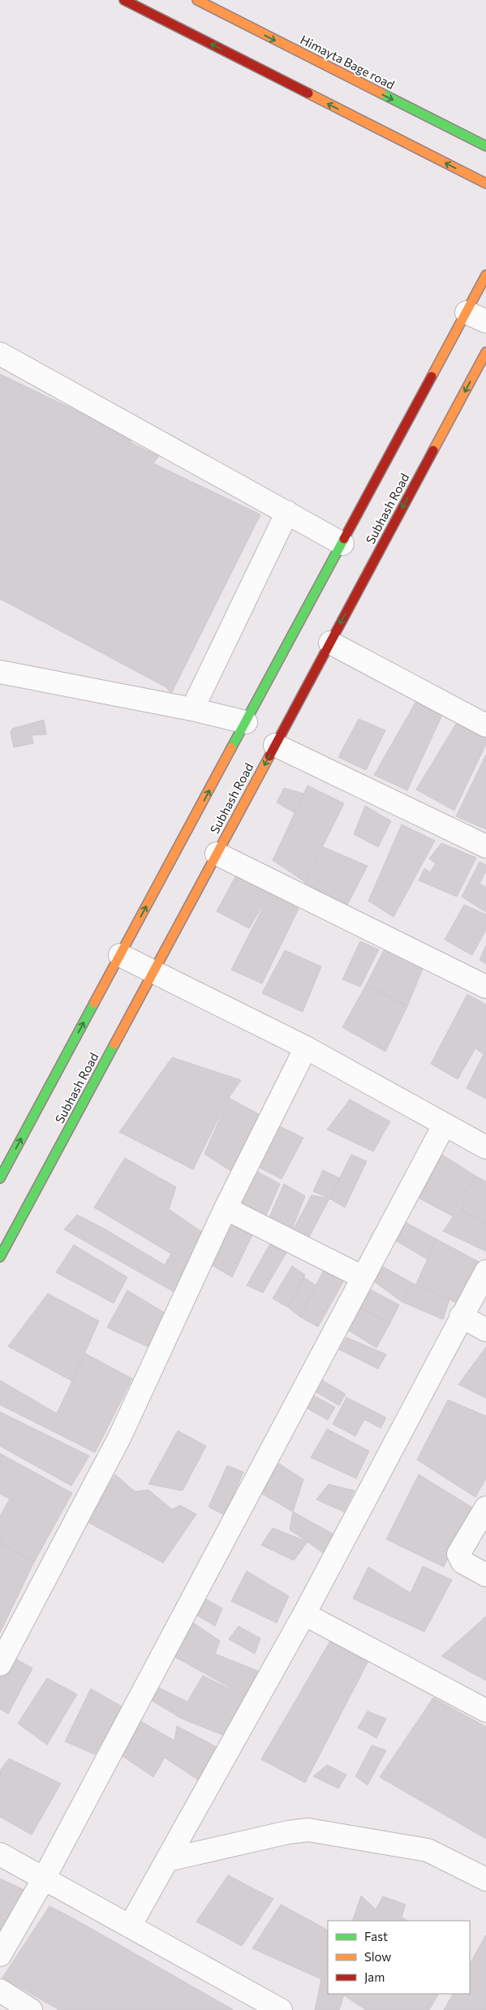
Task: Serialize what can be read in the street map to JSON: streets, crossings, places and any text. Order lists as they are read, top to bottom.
{
  "streets": {
    "street": ["Himayta Bage road", "Subhash Road"]
  },
  "legend": ["Fast", "Slow", "Jam"]
}
